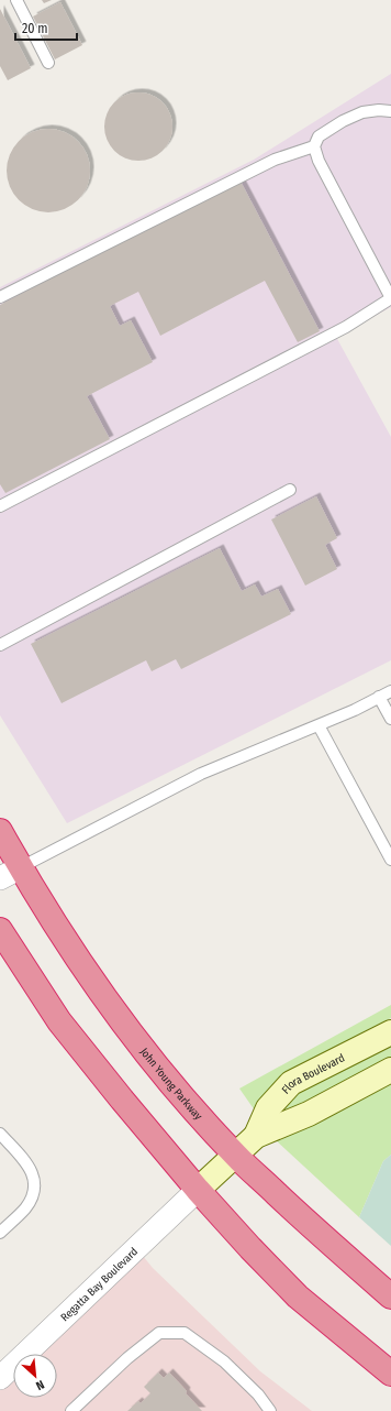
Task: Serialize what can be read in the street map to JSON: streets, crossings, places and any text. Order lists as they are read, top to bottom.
{
  "streets": {
    "highway": ["John Young Parkway"],
    "street": ["Flora Boulevard", "Regatta Bay Boulevard"]
  },
  "crossings": [
    ["Flora Boulevard", "John Young Parkway"],
    ["Flora Boulevard", "Regatta Bay Boulevard"]
  ],
  "scale_bar": "20 m",
  "north": "bottom right"
}
